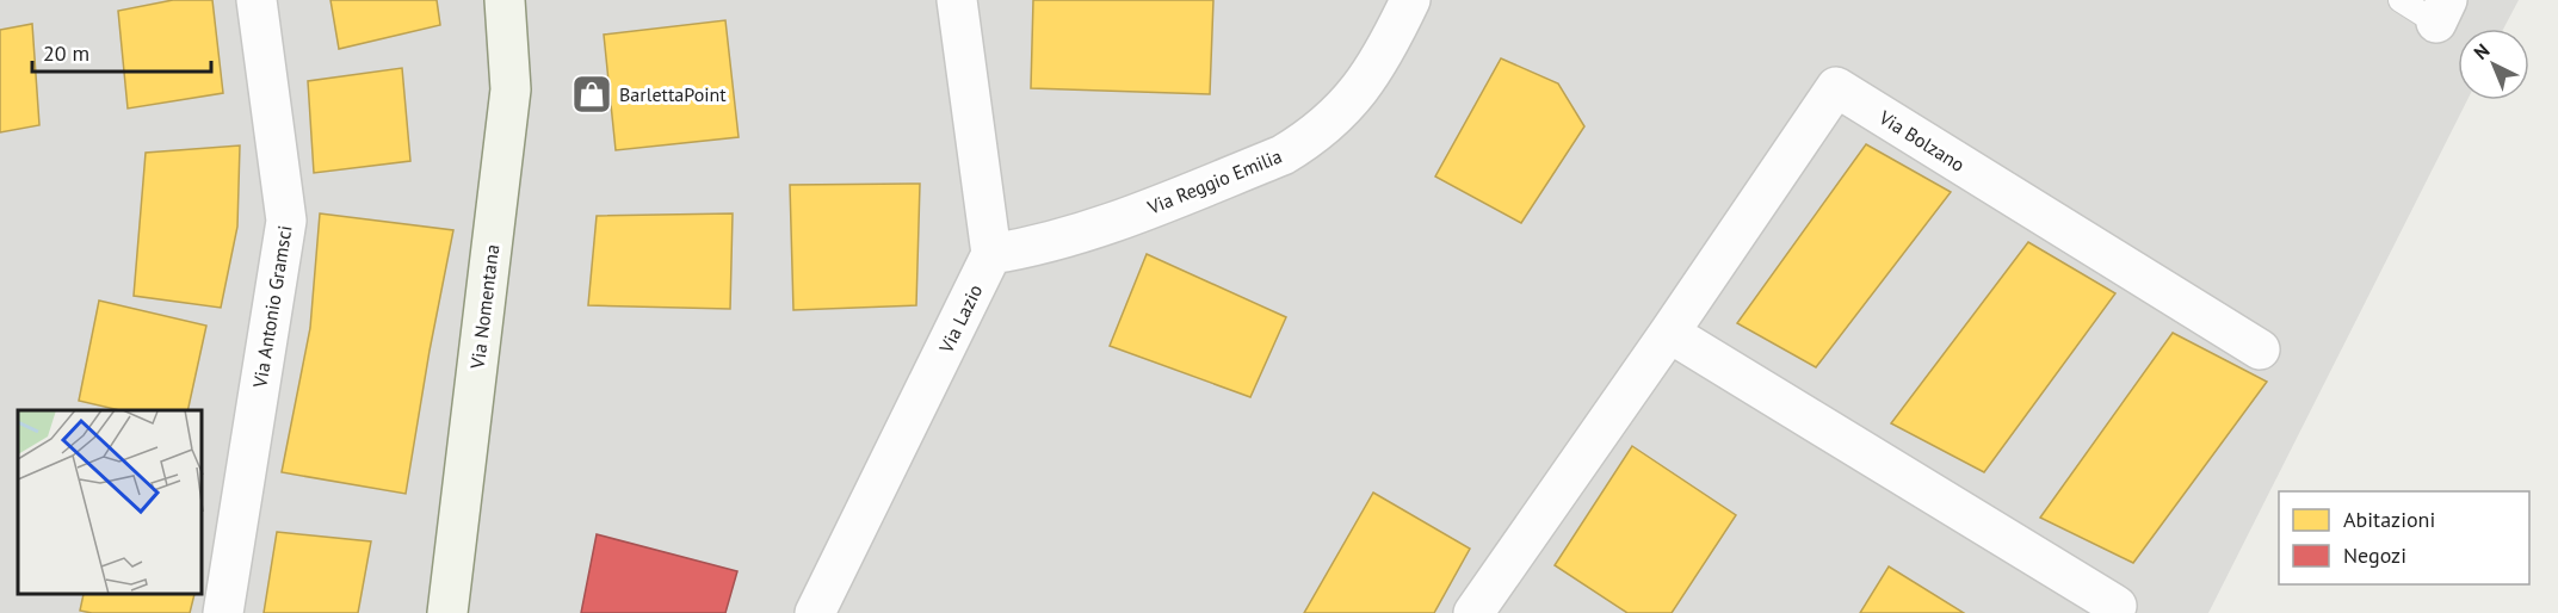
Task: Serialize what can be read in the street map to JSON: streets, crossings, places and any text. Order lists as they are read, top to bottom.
{
  "streets": {
    "main road": ["Via Nomentana"],
    "street": [
      "Via Bolzano",
      "Via Reggio Emilia",
      "Via Antonio Gramsci",
      "Via Lazio"
    ]
  },
  "crossings": [
    ["Via Reggio Emilia", "Via Lazio"]
  ],
  "places": {
    "shop": ["BarlettaPoint"]
  },
  "legend": ["Abitazioni", "Negozi"],
  "scale_bar": "20 m",
  "north": "top left"
}
